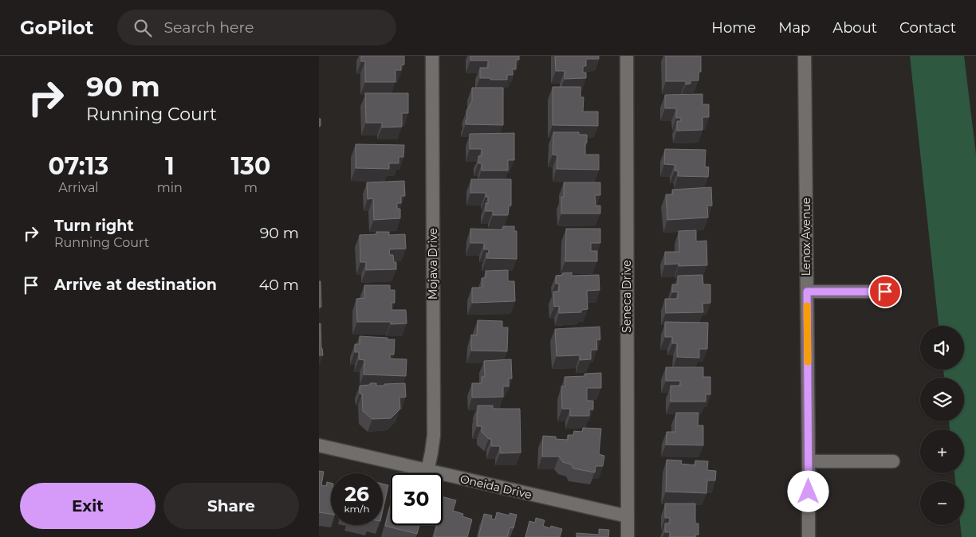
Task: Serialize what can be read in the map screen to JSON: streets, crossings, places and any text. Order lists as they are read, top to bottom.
{
  "streets": {
    "street": [
      "Lenox Avenue",
      "Mojava Drive",
      "Seneca Drive",
      "Oneida Drive"
    ]
  },
  "crossings": [
    ["Mojava Drive", "Oneida Drive"],
    ["Seneca Drive", "Oneida Drive"]
  ],
  "page": {
    "header": "GoPilot",
    "search": "Search here",
    "nav": [
      "Home",
      "Map",
      "About",
      "Contact"
    ],
    "turn": ["90 m", "Running Court"],
    "eta": [
      "07:13",
      "Arrival",
      "1",
      "min",
      "130",
      "m"
    ],
    "list": [
      {
        "name": "Turn right",
        "note": "Running Court",
        "value": "90 m"
      },
      {
        "name": "Arrive at destination",
        "value": "40 m"
      }
    ],
    "map_buttons": ["+", "−"],
    "speed": "26 km/h",
    "limit": "30",
    "buttons": ["Exit", "Share"]
  }
}
